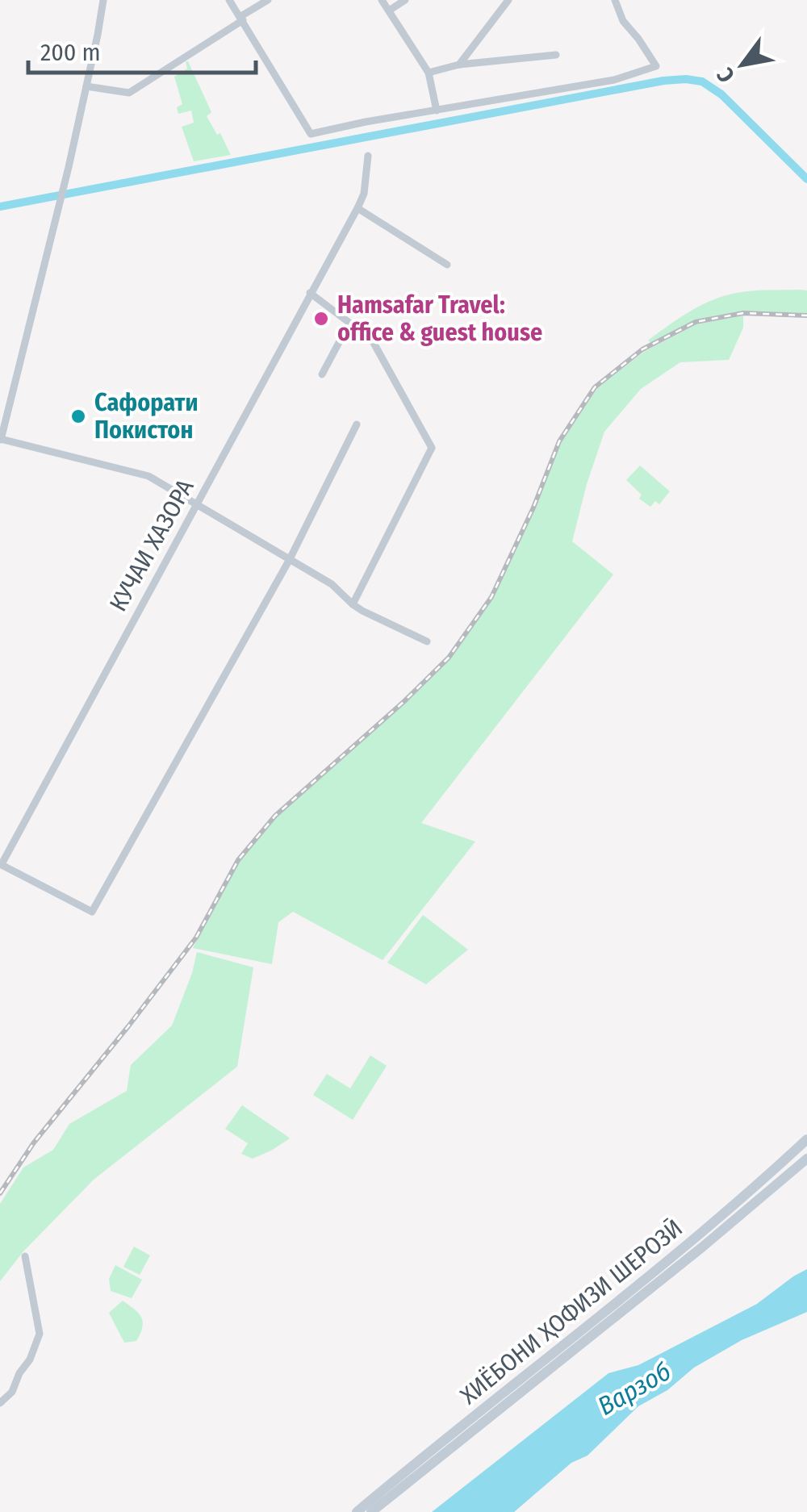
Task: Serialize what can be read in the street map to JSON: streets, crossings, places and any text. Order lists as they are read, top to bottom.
{
  "streets": {
    "main road": ["ХИЁБОНИ ҲОФИЗИ ШЕРОЗӢ"],
    "street": ["КУЧАИ ХАЗОРА"]
  },
  "water": ["Варзоб"],
  "places": ["Hamsafar Travel: office & guest house", "Сафорати Покистон"],
  "scale_bar": "200 m",
  "north": "bottom left"
}
